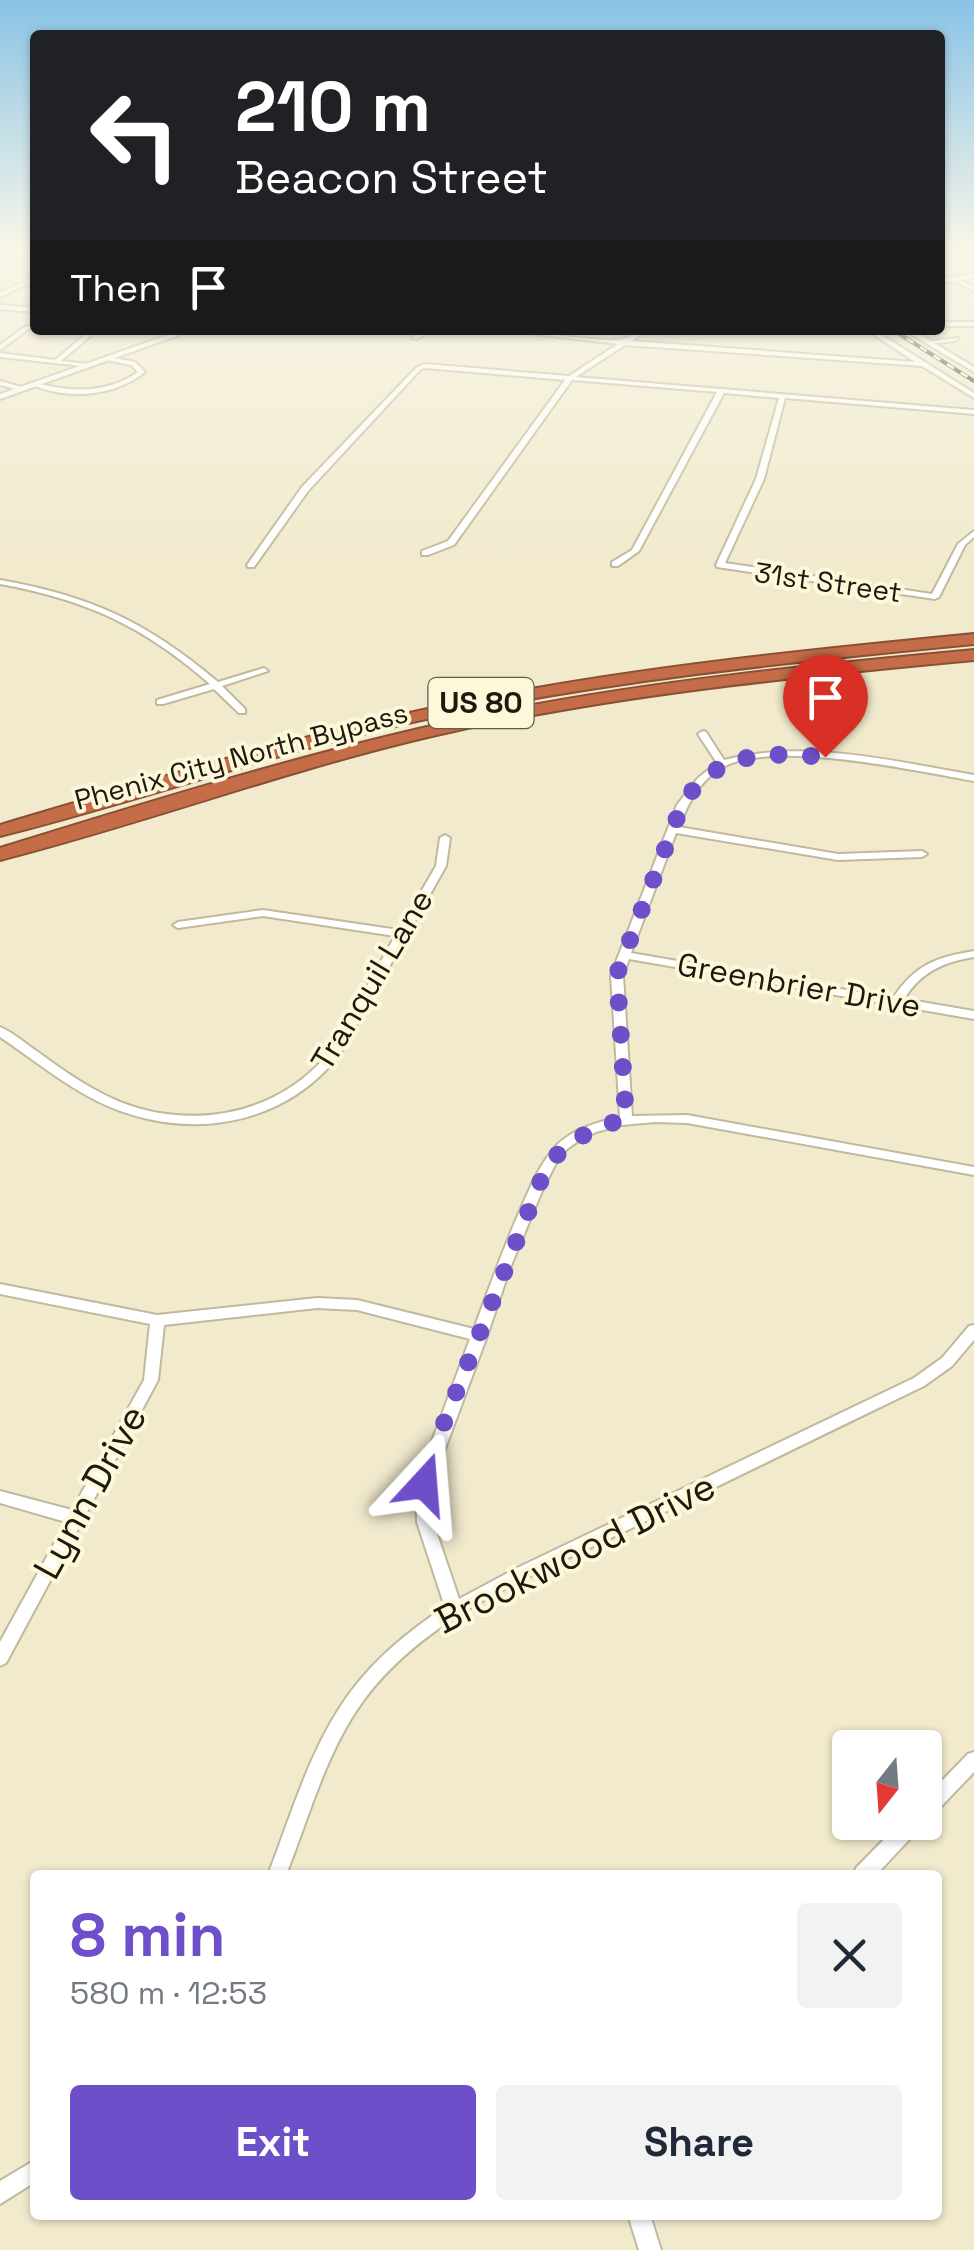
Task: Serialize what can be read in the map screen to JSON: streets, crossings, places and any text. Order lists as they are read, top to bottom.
{
  "streets": {
    "highway": ["US 80", "Phenix City North Bypass"],
    "street": [
      "31st Street",
      "Tranquil Lane",
      "Greenbrier Drive",
      "Lynn Drive",
      "Brookwood Drive"
    ]
  },
  "north": "bottom",
  "page": {
    "turn": ["210 m", "Beacon Street"],
    "then": "Then",
    "heading": ["8 min", "580 m · 12:53"],
    "buttons": ["Exit", "Share"]
  }
}
